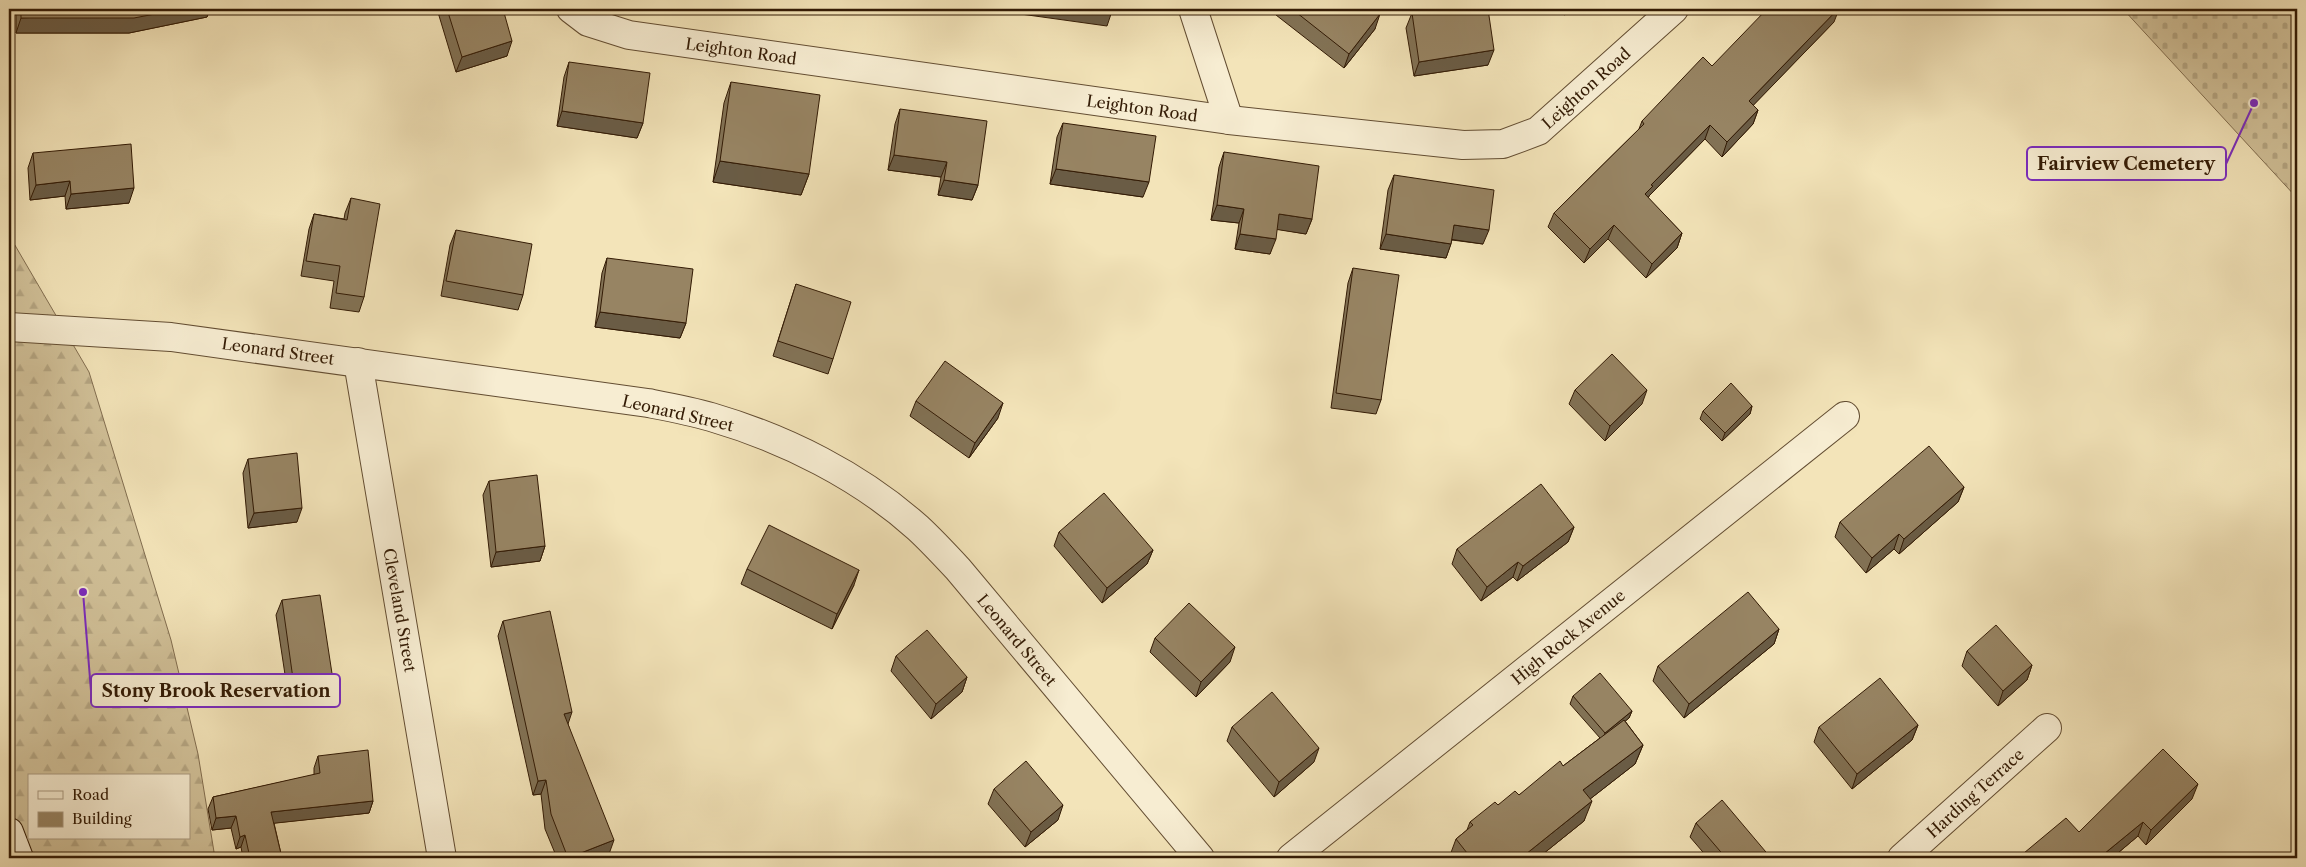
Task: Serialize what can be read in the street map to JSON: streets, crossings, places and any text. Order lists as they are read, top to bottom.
{
  "streets": {
    "street": [
      "Leighton Road",
      "Leonard Street",
      "Cleveland Street",
      "High Rock Avenue",
      "Harding Terrace"
    ]
  },
  "crossings": [
    ["Leonard Street", "Cleveland Street"]
  ],
  "places": ["Fairview Cemetery", "Stony Brook Reservation"],
  "legend": ["Road", "Building"]
}
